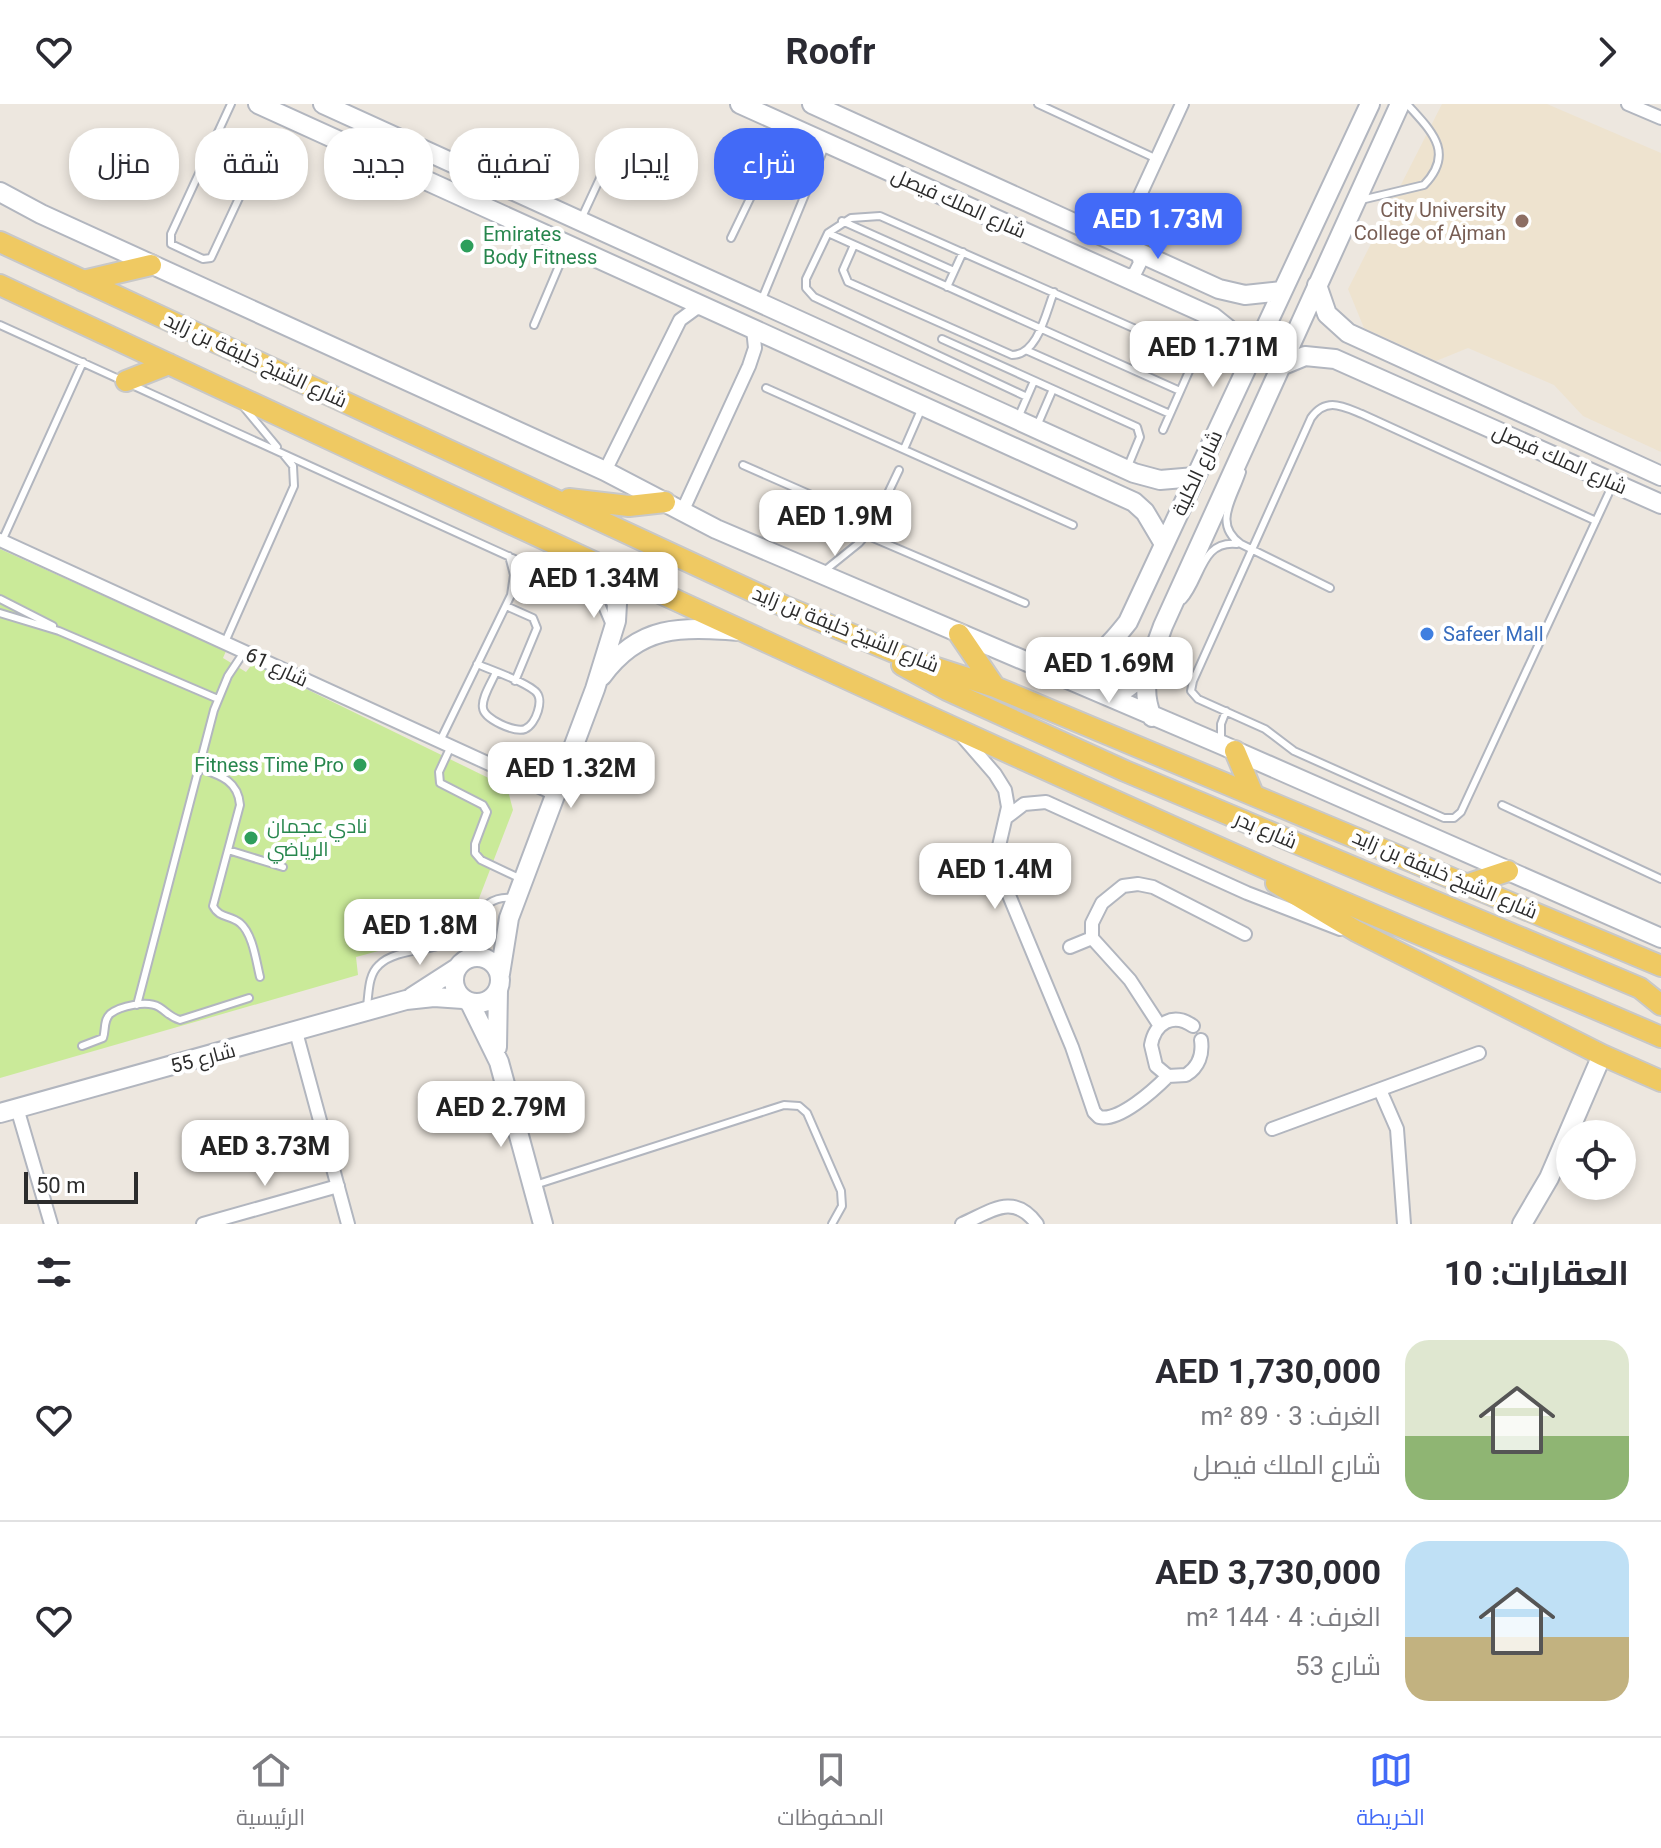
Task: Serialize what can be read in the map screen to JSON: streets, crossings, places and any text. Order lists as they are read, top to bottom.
{
  "streets": {
    "main road": ["شارع الشيخ خليفة بن زايد", "شارع بدر"],
    "street": [
      "شارع الملك فيصل",
      "شارع الكلية",
      "شارع 61",
      "شارع 55"
    ]
  },
  "crossings": [
    ["شارع الملك فيصل", "شارع الكلية"],
    ["شارع الشيخ خليفة بن زايد", "شارع بدر"]
  ],
  "places": [
    "City University College of Ajman",
    "Emirates Body Fitness",
    "Safeer Mall",
    "Fitness Time Pro",
    "نادي عجمان الرياضي"
  ],
  "scale_bar": "50 m",
  "page": {
    "header": "Roofr",
    "chip": [
      "شراء",
      "إيجار",
      "تصفية",
      "جديد",
      "شقة",
      "منزل"
    ],
    "price": [
      "AED 1.73M",
      "AED 1.71M",
      "AED 1.9M",
      "AED 1.34M",
      "AED 1.69M",
      "AED 1.32M",
      "AED 1.4M",
      "AED 1.8M",
      "AED 2.79M",
      "AED 3.73M"
    ],
    "scale": "50 m",
    "heading": "العقارات: 10",
    "list": [
      {
        "name": "AED 1,730,000",
        "note": "الغرف: 3 · 89 m² · شارع الملك فيصل"
      },
      {
        "name": "AED 3,730,000",
        "note": "الغرف: 4 · 144 m² · شارع 53"
      }
    ],
    "tabs": ["الخريطة", "المحفوظات", "الرئيسية"]
  }
}
